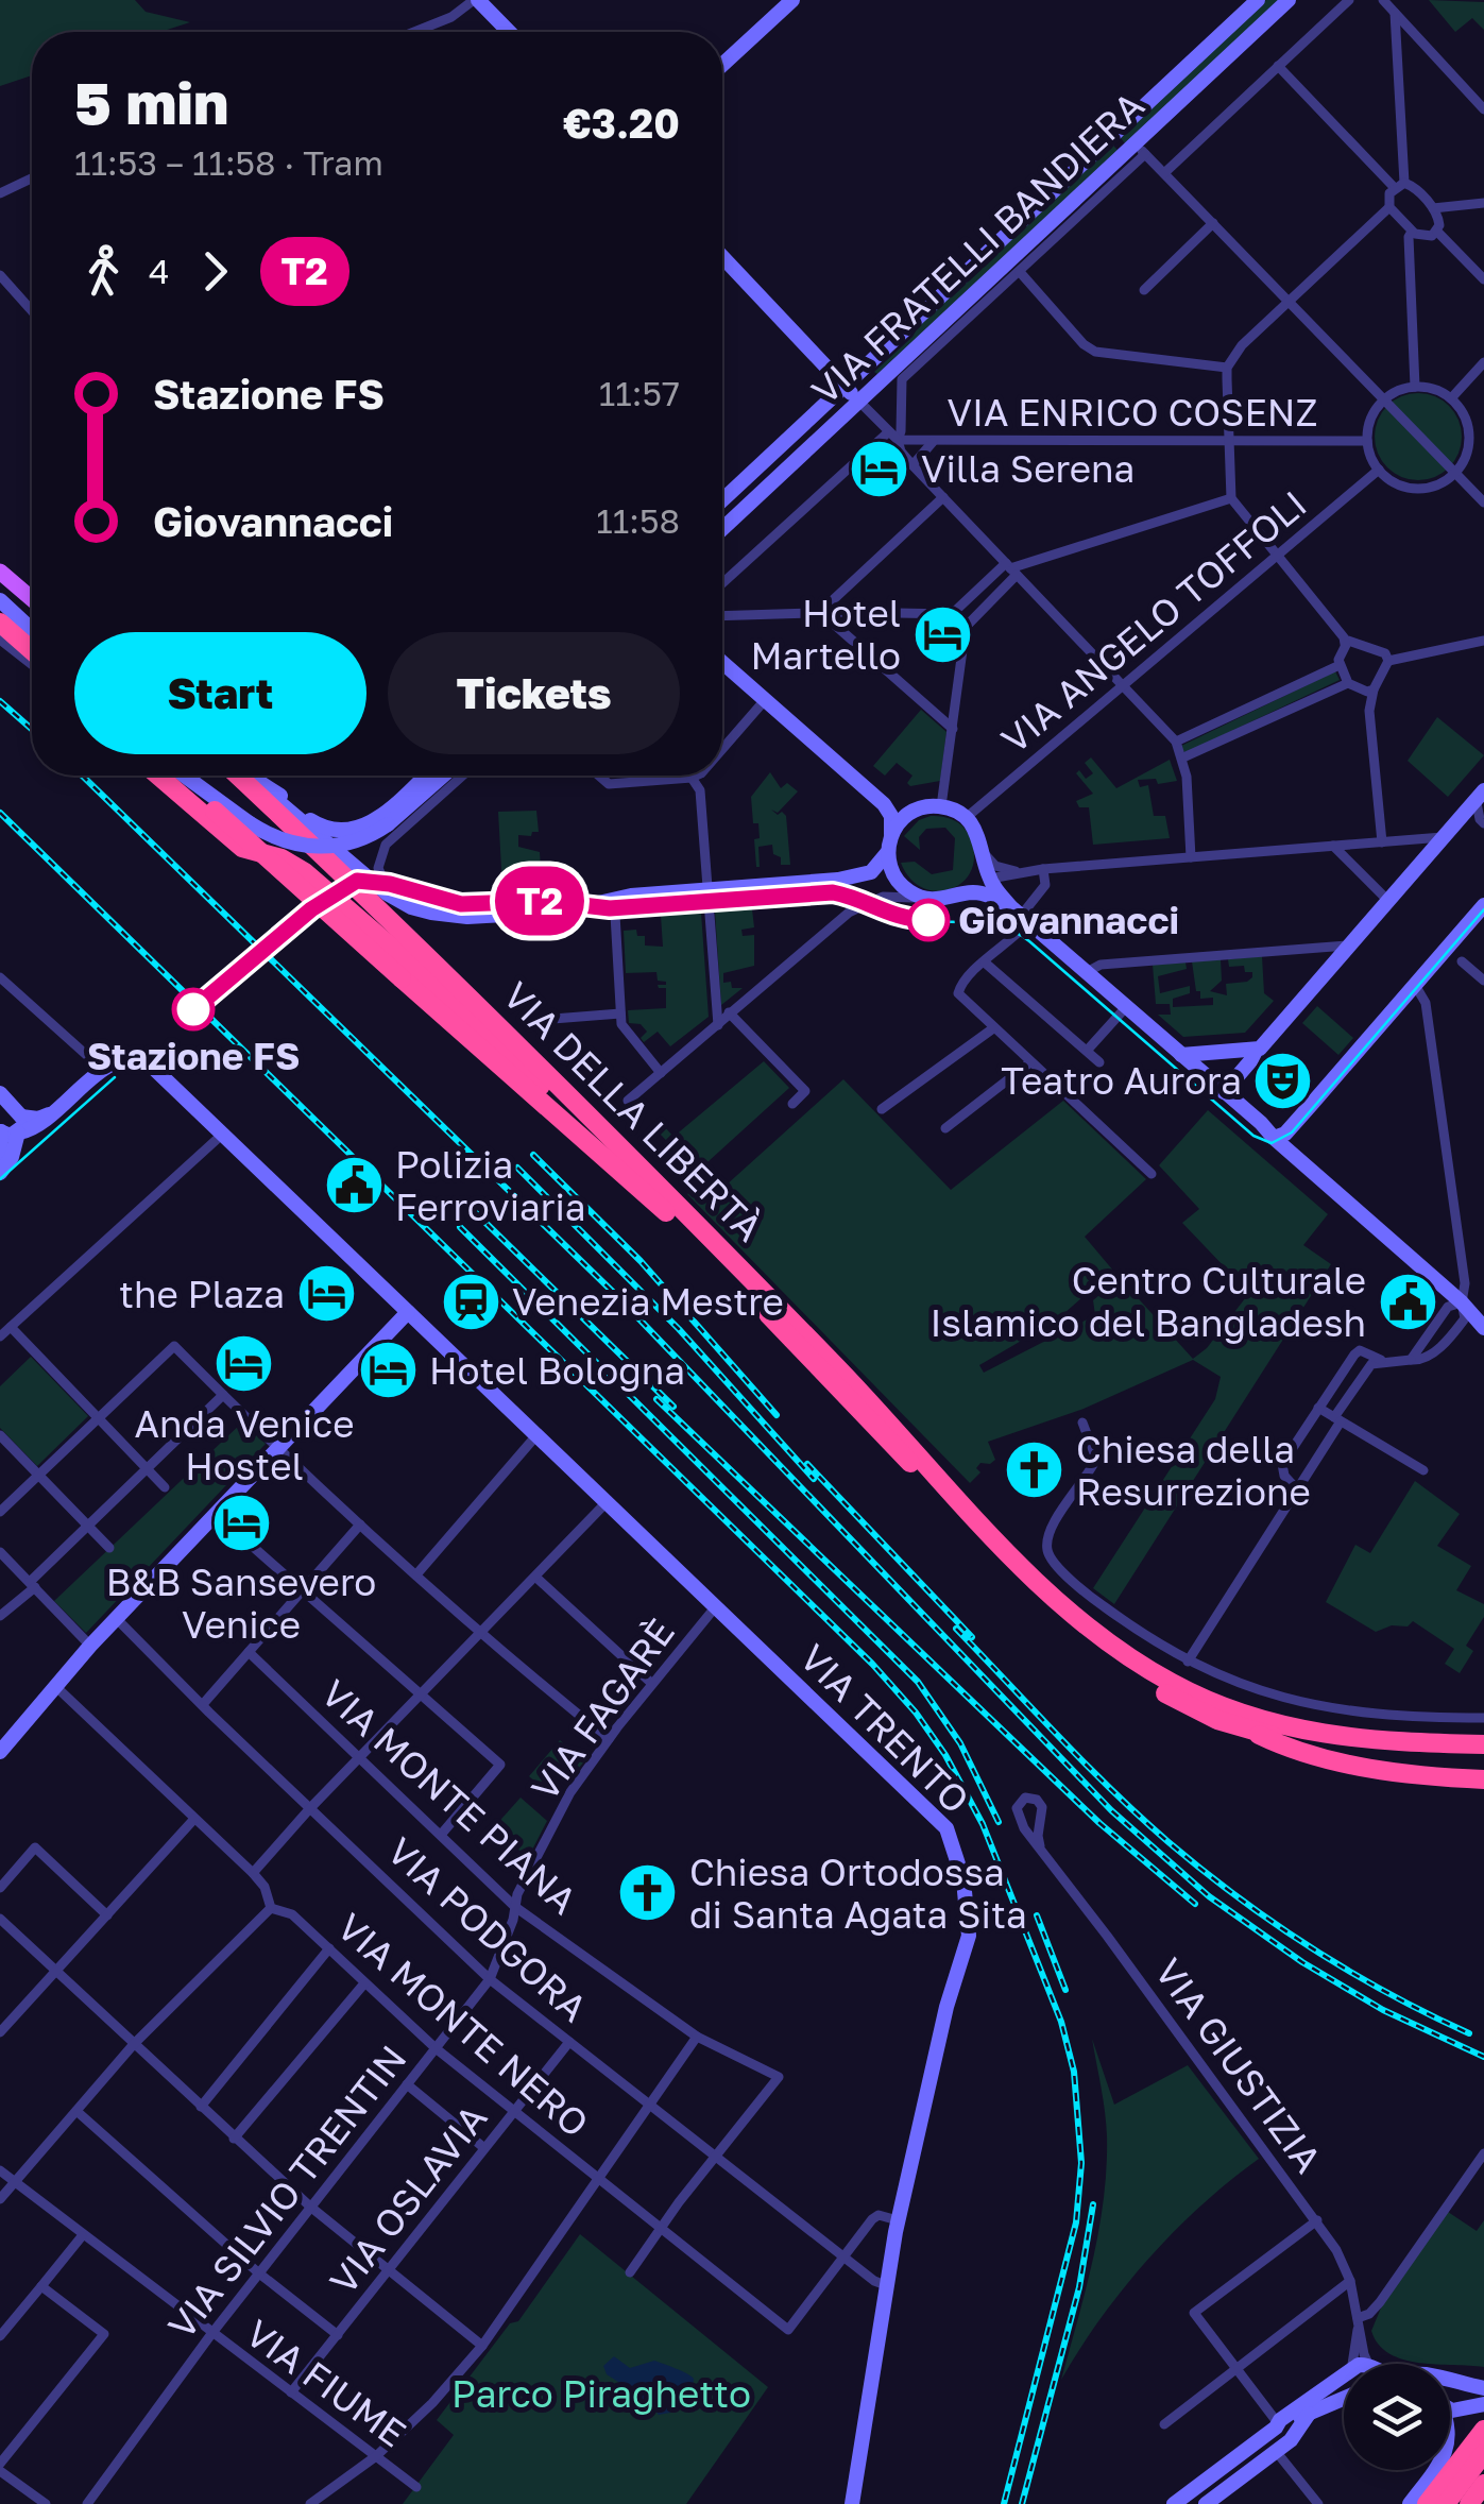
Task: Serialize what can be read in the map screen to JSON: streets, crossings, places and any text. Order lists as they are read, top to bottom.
{
  "streets": {
    "highway": ["VIA DELLA LIBERTÀ"],
    "street": [
      "VIA FRATELLI BANDIERA",
      "VIA ENRICO COSENZ",
      "VIA ANGELO TOFFOLI",
      "VIA FAGARÈ",
      "VIA TRENTO",
      "VIA MONTE PIANA",
      "VIA PODGORA",
      "VIA MONTE NERO",
      "VIA GIUSTIZIA",
      "VIA SILVIO TRENTIN",
      "VIA OSLAVIA",
      "VIA FIUME"
    ]
  },
  "crossings": [
    ["VIA FRATELLI BANDIERA", "VIA ENRICO COSENZ"],
    ["VIA FAGARÈ", "VIA TRENTO"],
    ["VIA FAGARÈ", "VIA MONTE PIANA"],
    ["VIA FAGARÈ", "VIA SILVIO TRENTIN"],
    ["VIA TRENTO", "VIA PODGORA"],
    ["VIA MONTE PIANA", "VIA PODGORA"],
    ["VIA MONTE PIANA", "VIA SILVIO TRENTIN"],
    ["VIA PODGORA", "VIA MONTE NERO"],
    ["VIA PODGORA", "VIA SILVIO TRENTIN"],
    ["VIA PODGORA", "VIA OSLAVIA"],
    ["VIA MONTE NERO", "VIA SILVIO TRENTIN"],
    ["VIA MONTE NERO", "VIA OSLAVIA"],
    ["VIA SILVIO TRENTIN", "VIA FIUME"],
    ["VIA OSLAVIA", "VIA FIUME"]
  ],
  "parks": ["Parco Piraghetto"],
  "places": {
    "hotel": [
      "Villa Serena",
      "Hotel Martello",
      "the Plaza",
      "Anda Venice Hostel",
      "Hotel Bologna",
      "B&B Sansevero Venice"
    ],
    "other": ["Giovannacci", "Stazione FS"],
    "theatre": ["Teatro Aurora"],
    "public building": ["Polizia Ferroviaria", "Centro Culturale Islamico del Bangladesh"],
    "station": ["Venezia Mestre"],
    "church": ["Chiesa della Resurrezione", "Chiesa Ortodossa di Santa Agata Sita"]
  },
  "lines": ["tram line T2"],
  "page": {
    "on_map": "T2",
    "heading": ["5 min", "11:53 – 11:58 · Tram", "€3.20"],
    "legs": ["4", "T2"],
    "list": [
      {
        "name": "Stazione FS",
        "value": "11:57"
      },
      {
        "name": "Giovannacci",
        "value": "11:58"
      }
    ],
    "buttons": ["Start", "Tickets"]
  }
}
